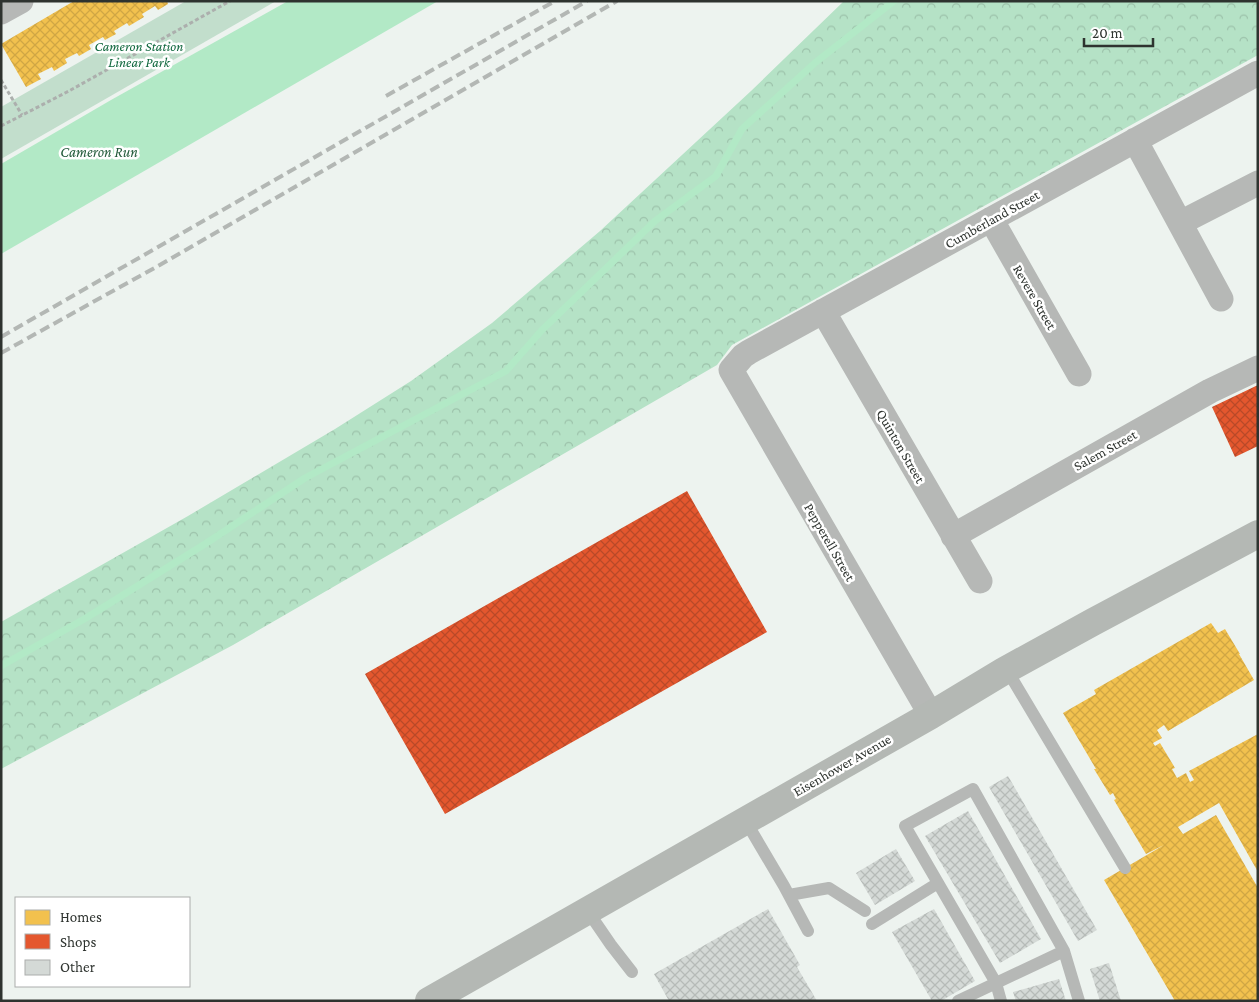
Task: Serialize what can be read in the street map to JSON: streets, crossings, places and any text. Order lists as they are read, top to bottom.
{
  "streets": {
    "main road": ["Eisenhower Avenue"],
    "street": [
      "Cumberland Street",
      "Revere Street",
      "Quinton Street",
      "Salem Street",
      "Pepperell Street"
    ]
  },
  "crossings": [
    ["Cumberland Street", "Revere Street"],
    ["Cumberland Street", "Quinton Street"],
    ["Cumberland Street", "Pepperell Street"],
    ["Quinton Street", "Salem Street"],
    ["Pepperell Street", "Eisenhower Avenue"]
  ],
  "water": ["Cameron Run"],
  "parks": ["Cameron Station Linear Park"],
  "legend": ["Homes", "Shops", "Other"],
  "scale_bar": "20 m"
}
